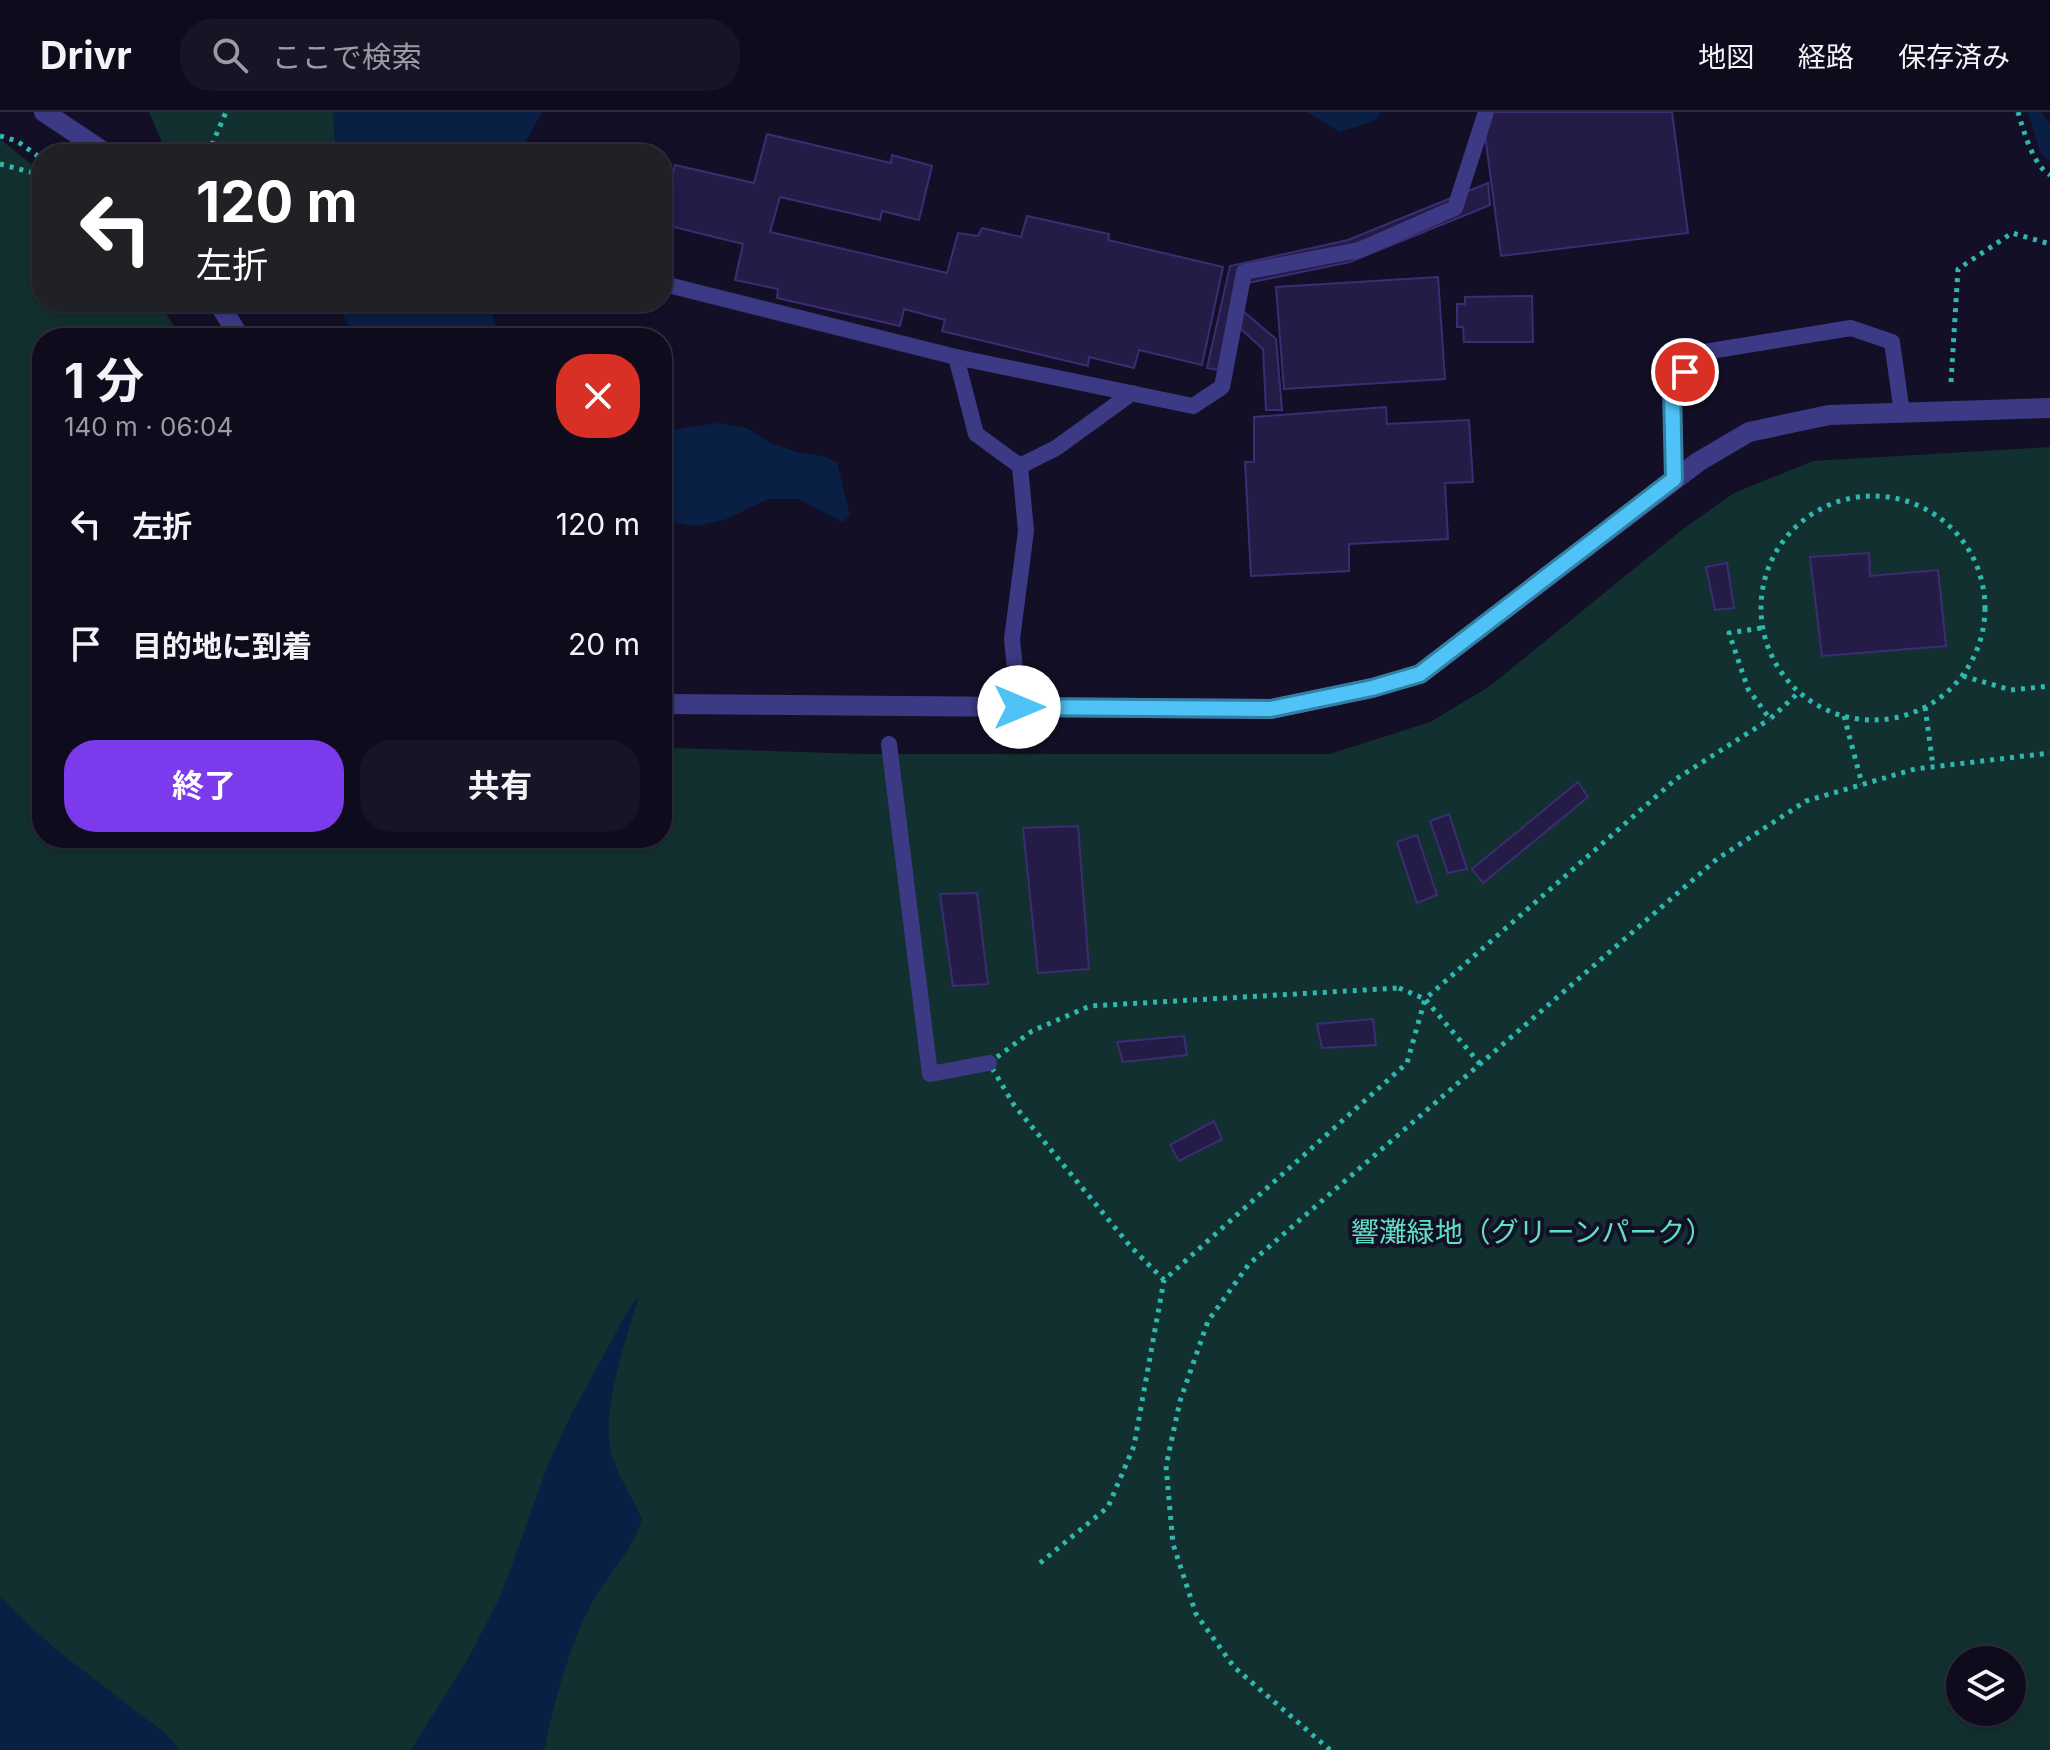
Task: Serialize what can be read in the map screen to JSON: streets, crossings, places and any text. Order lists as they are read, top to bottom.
{
  "parks": ["響灘緑地（グリーンパーク）"],
  "page": {
    "header": "Drivr",
    "search": "ここで検索",
    "nav": ["地図", "経路", "保存済み"],
    "turn": ["120 m", "左折"],
    "heading": ["1 分", "140 m · 06:04"],
    "list": [
      {
        "name": "左折",
        "value": "120 m"
      },
      {
        "name": "目的地に到着",
        "value": "20 m"
      }
    ],
    "buttons": ["終了", "共有"]
  }
}
